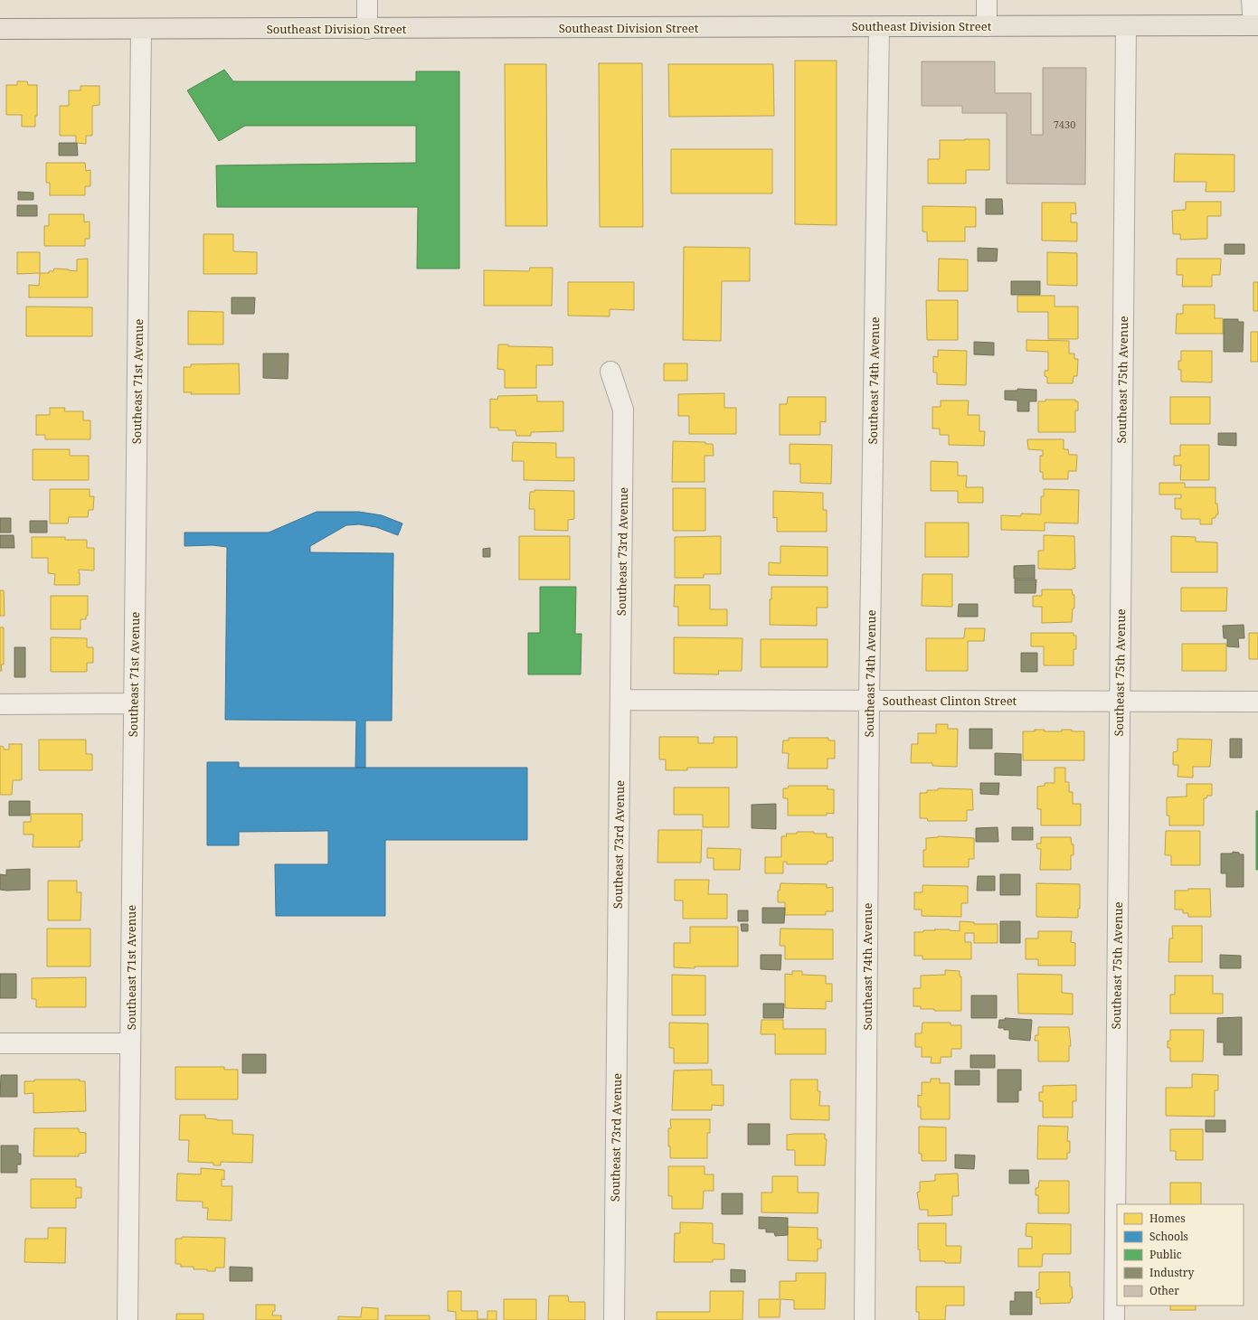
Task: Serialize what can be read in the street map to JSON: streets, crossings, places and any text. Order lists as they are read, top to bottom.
{
  "streets": {
    "main road": ["Southeast Division Street"],
    "street": [
      "Southeast 75th Avenue",
      "Southeast 74th Avenue",
      "Southeast 71st Avenue",
      "Southeast 73rd Avenue",
      "Southeast Clinton Street"
    ]
  },
  "crossings": [
    ["Southeast Division Street", "Southeast 75th Avenue"],
    ["Southeast Division Street", "Southeast 74th Avenue"],
    ["Southeast Division Street", "Southeast 71st Avenue"],
    ["Southeast 75th Avenue", "Southeast Clinton Street"],
    ["Southeast 74th Avenue", "Southeast Clinton Street"],
    ["Southeast 73rd Avenue", "Southeast Clinton Street"]
  ],
  "house_numbers": ["7430"],
  "legend": [
    "Homes",
    "Schools",
    "Public",
    "Industry",
    "Other"
  ]
}
